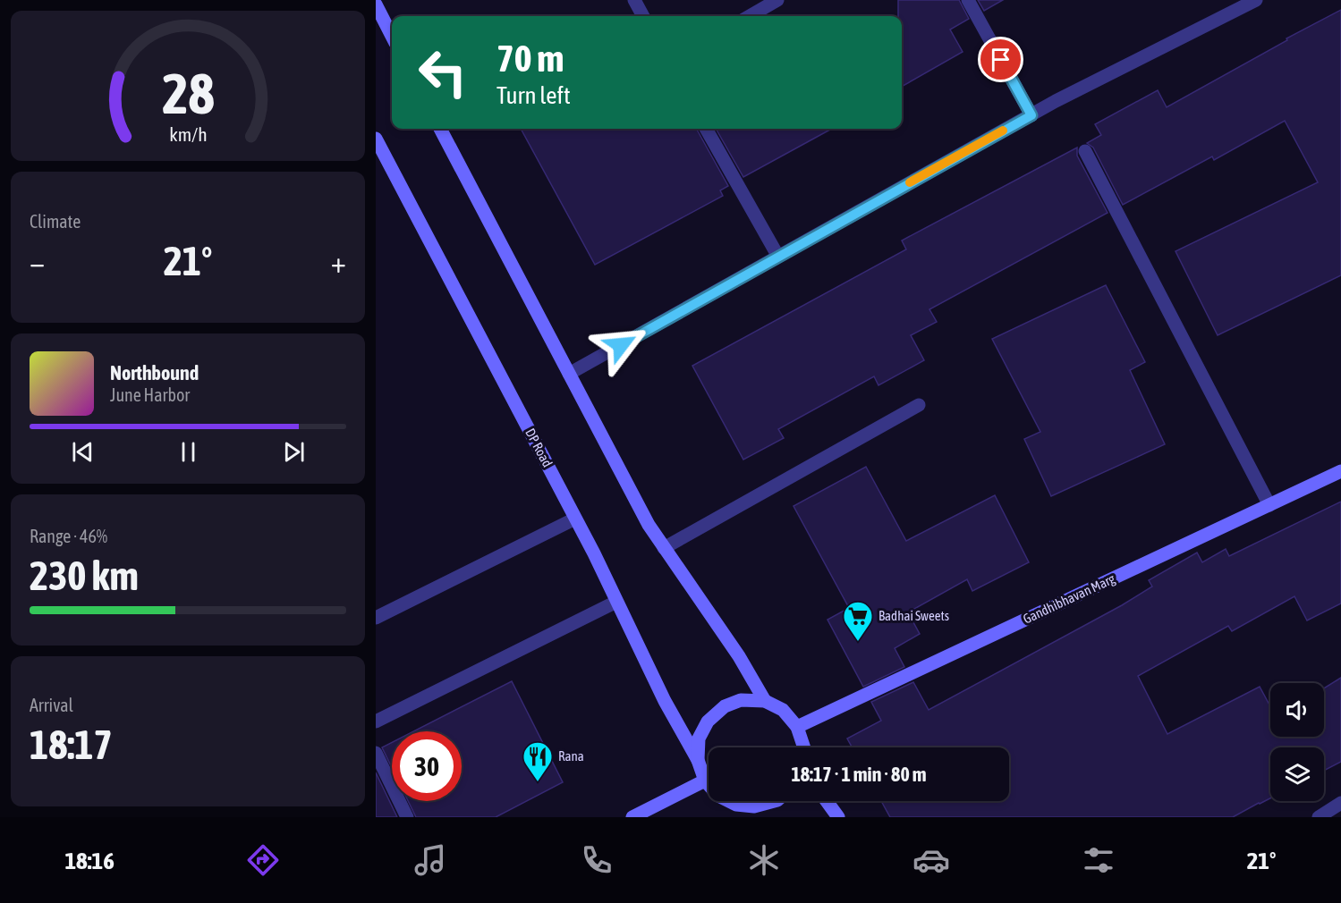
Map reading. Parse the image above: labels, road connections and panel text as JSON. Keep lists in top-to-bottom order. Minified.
{"streets":{"main road":["DP Road","Gandhibhavan Marg"]},"places":{"supermarket":["Badhai Sweets"],"restaurant":["Rana"]},"page":{"turn":["70 m","Turn left"],"tile":["Climate",["Range · 46%","230 km"],["Arrival","18:17"]],"heat":["−","21°","+"],"song":["Northbound","June Harbor"],"limit":"30","trip":"18:17 · 1 min · 80 m","tabs":["18:16","21°"],"gauge":["28","km/h"]}}
